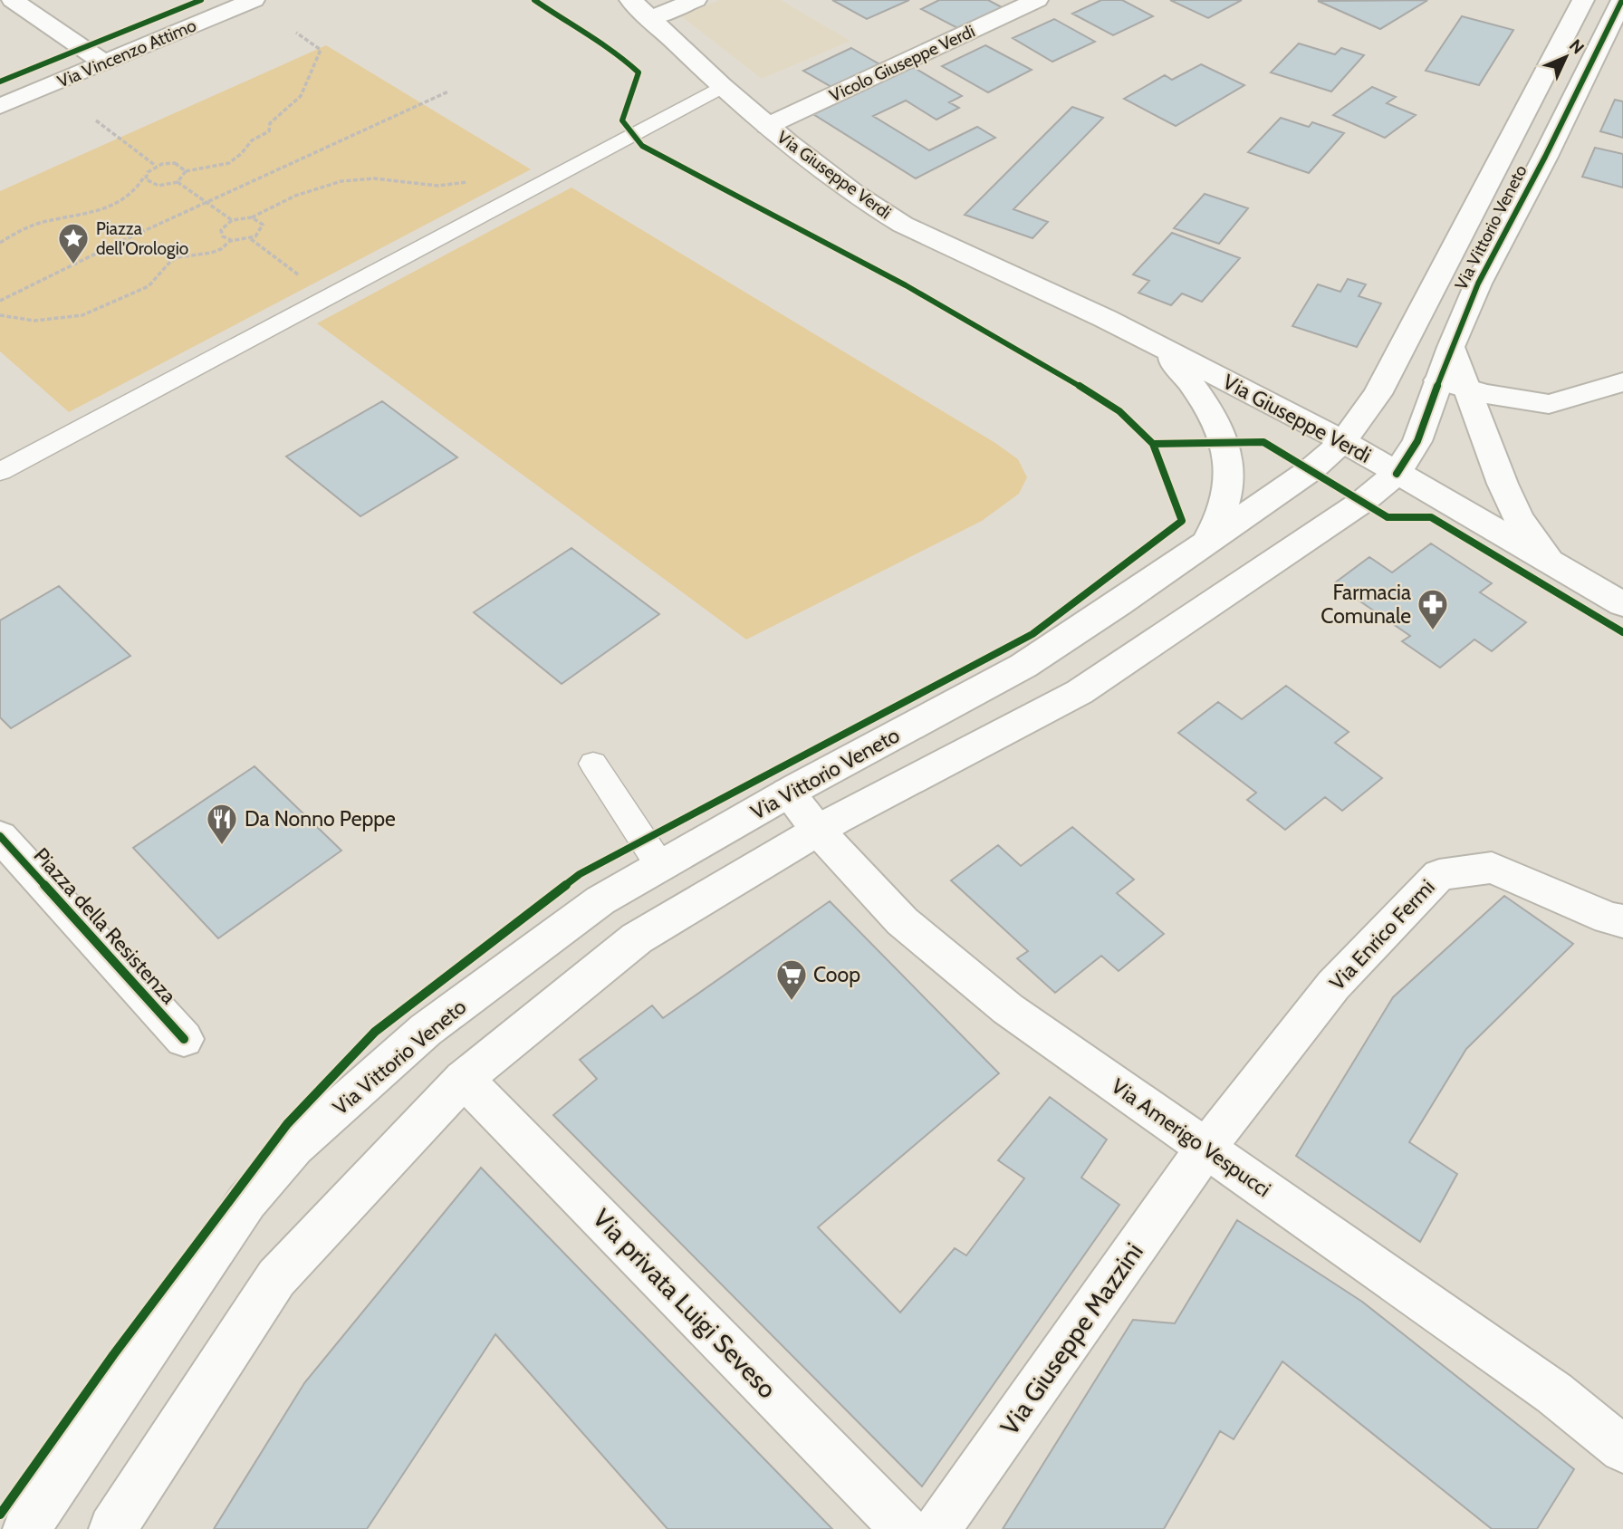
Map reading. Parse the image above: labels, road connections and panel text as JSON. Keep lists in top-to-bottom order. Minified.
{"streets":{"street":["Via Vincenzo Attimo","Vicolo Giuseppe Verdi","Via Giuseppe Verdi","Via Vittorio Veneto","Piazza della Resistenza","Via Enrico Fermi","Via Amerigo Vespucci","Via privata Luigi Seveso","Via Giuseppe Mazzini"]},"crossings":[["Vicolo Giuseppe Verdi","Via Giuseppe Verdi"],["Via Giuseppe Verdi","Via Vittorio Veneto"],["Via Vittorio Veneto","Via Amerigo Vespucci"],["Via Vittorio Veneto","Via privata Luigi Seveso"],["Via Enrico Fermi","Via Amerigo Vespucci"],["Via Enrico Fermi","Via Giuseppe Mazzini"],["Via Amerigo Vespucci","Via Giuseppe Mazzini"]],"places":{"place":["Piazza dell'Orologio"],"pharmacy":["Farmacia Comunale"],"restaurant":["Da Nonno Peppe"],"supermarket":["Coop"]},"north":"top right"}
